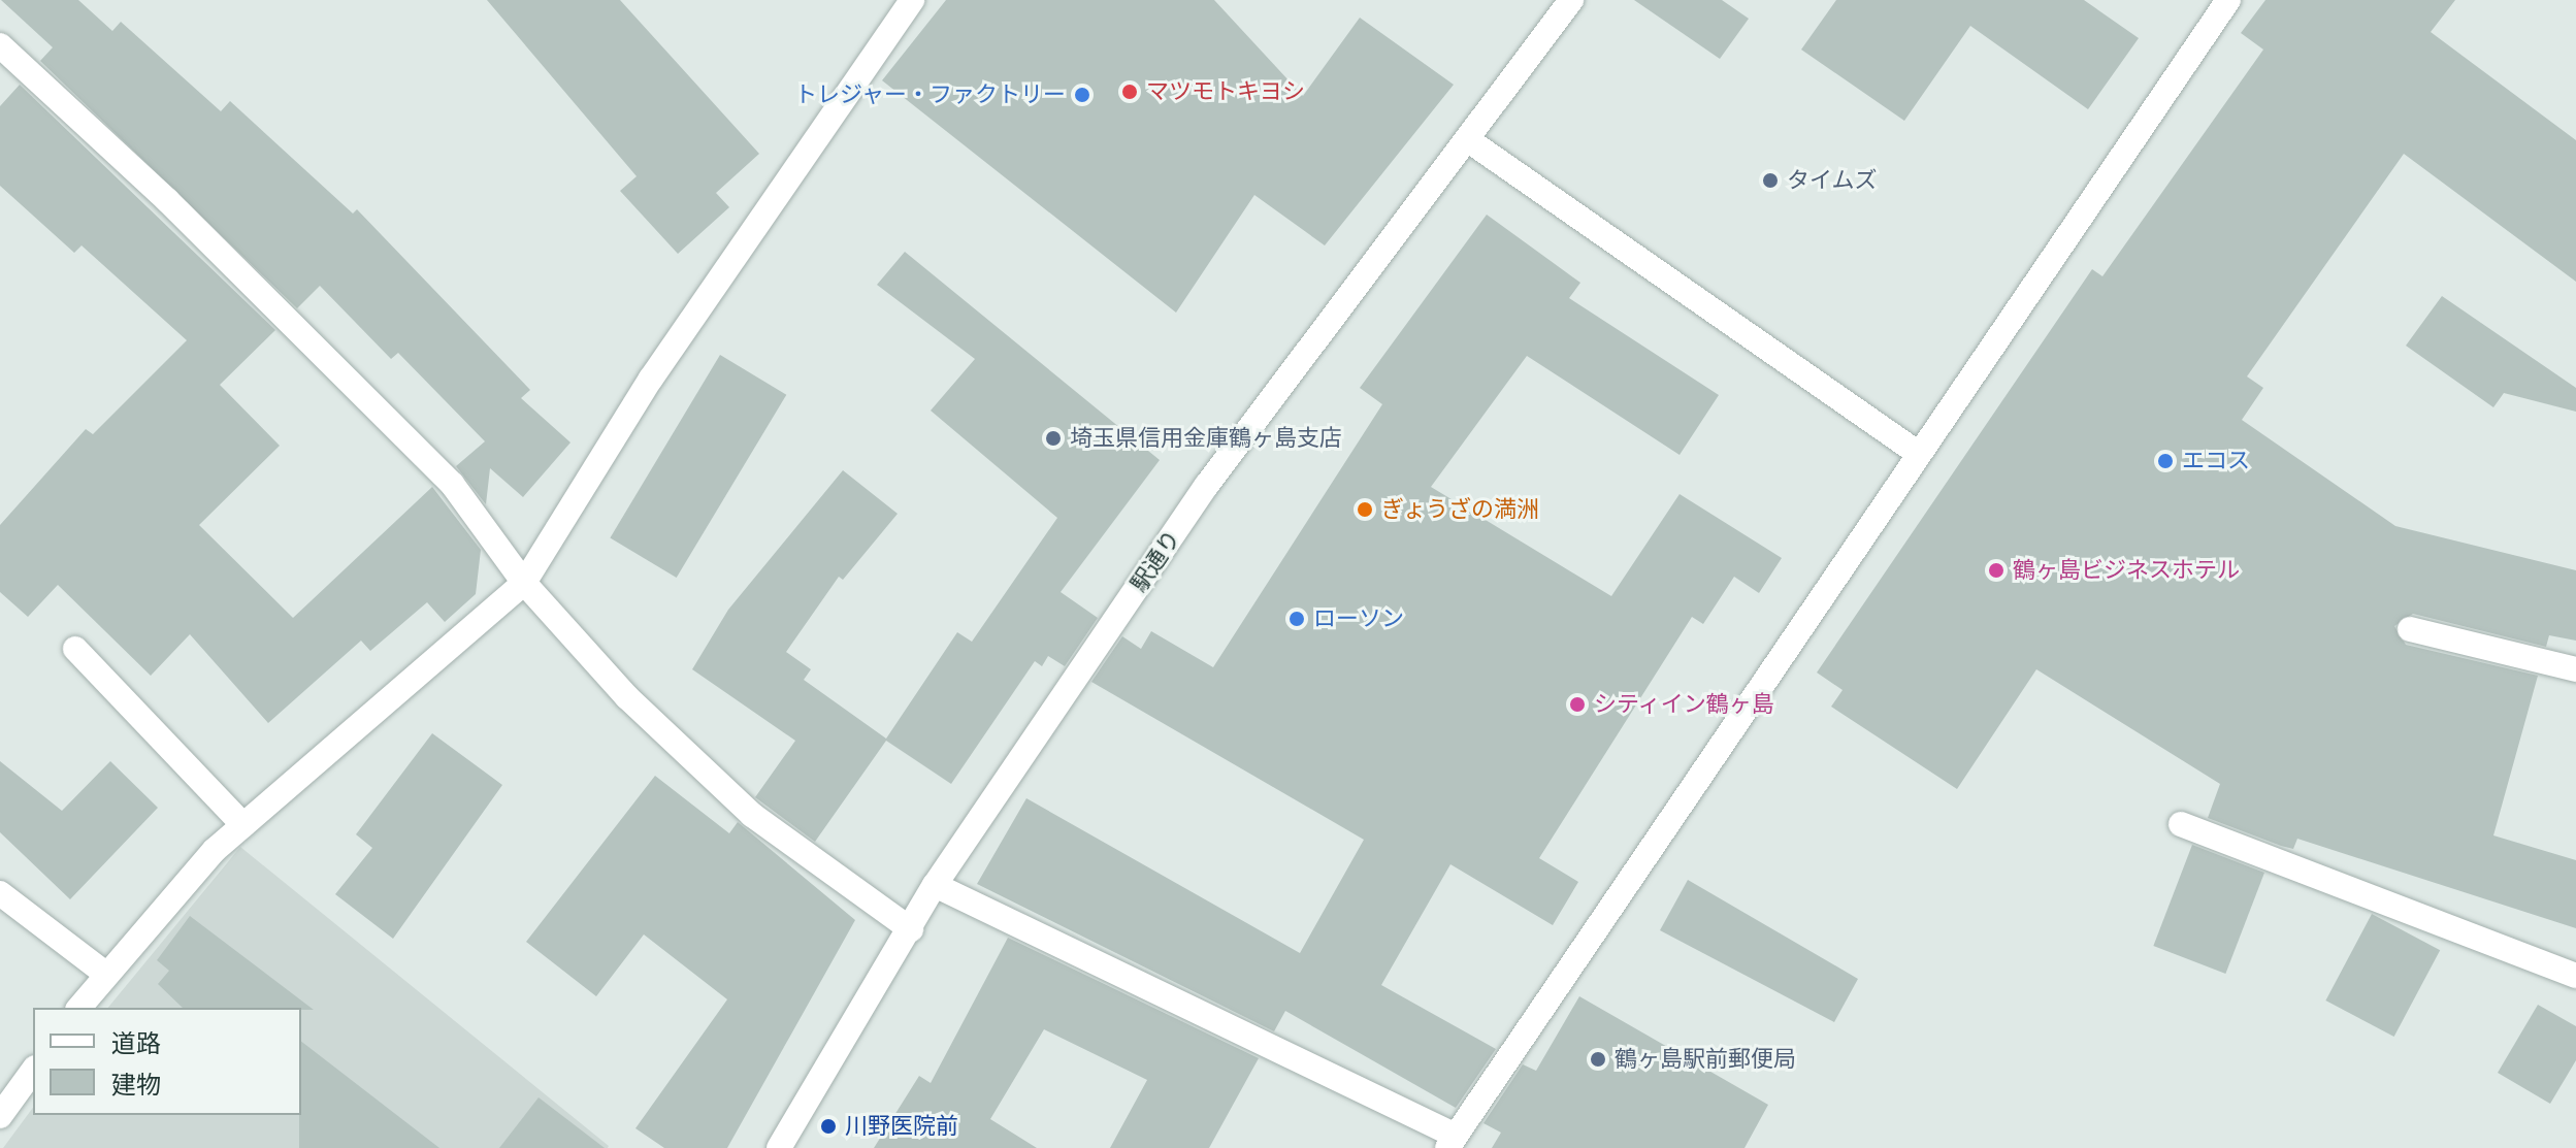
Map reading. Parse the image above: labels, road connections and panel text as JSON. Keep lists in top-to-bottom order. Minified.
{"streets":{"street":["駅通り"]},"places":["マツモトキヨシ","トレジャー・ファクトリー","タイムズ","埼玉県信用金庫鶴ヶ島支店","エコス","ぎょうざの満洲","鶴ヶ島ビジネスホテル","ローソン","シティイン鶴ヶ島","鶴ヶ島駅前郵便局","川野医院前"],"legend":["道路","建物"]}
